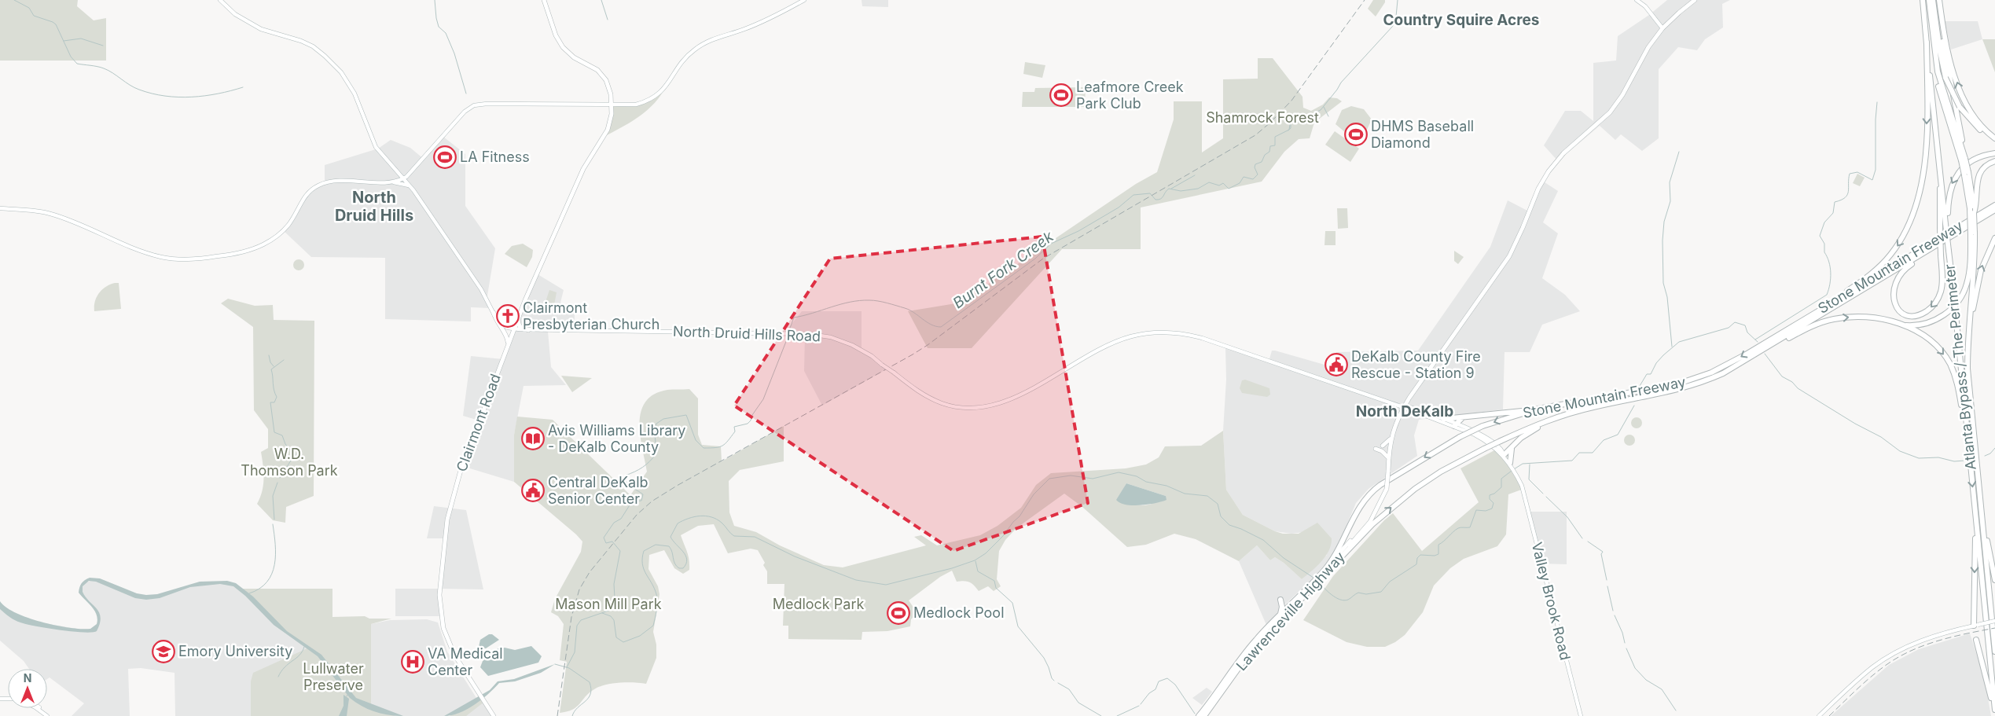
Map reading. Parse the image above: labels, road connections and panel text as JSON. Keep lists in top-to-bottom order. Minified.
{"streets":{"highway":["Stone Mountain Freeway","Atlanta Bypass / The Perimeter","Lawrenceville Highway"],"main road":["North Druid Hills Road","Clairmont Road","Valley Brook Road"]},"crossings":[["Stone Mountain Freeway","Lawrenceville Highway"],["North Druid Hills Road","Clairmont Road"],["North Druid Hills Road","Valley Brook Road"],["North Druid Hills Road","Lawrenceville Highway"]],"districts":["Country Squire Acres","North Druid Hills","North DeKalb"],"water":["Burnt Fork Creek"],"parks":["Shamrock Forest","W.D. Thomson Park","Mason Mill Park","Medlock Park","Lullwater Preserve"],"places":{"sports":["Leafmore Creek Park Club","DHMS Baseball Diamond","LA Fitness","Medlock Pool"],"church":["Clairmont Presbyterian Church"],"public building":["DeKalb County Fire Rescue - Station 9","Central DeKalb Senior Center"],"library":["Avis Williams Library - DeKalb County"],"school or university":["Emory University"],"hospital":["VA Medical Center"]},"north":"top"}
